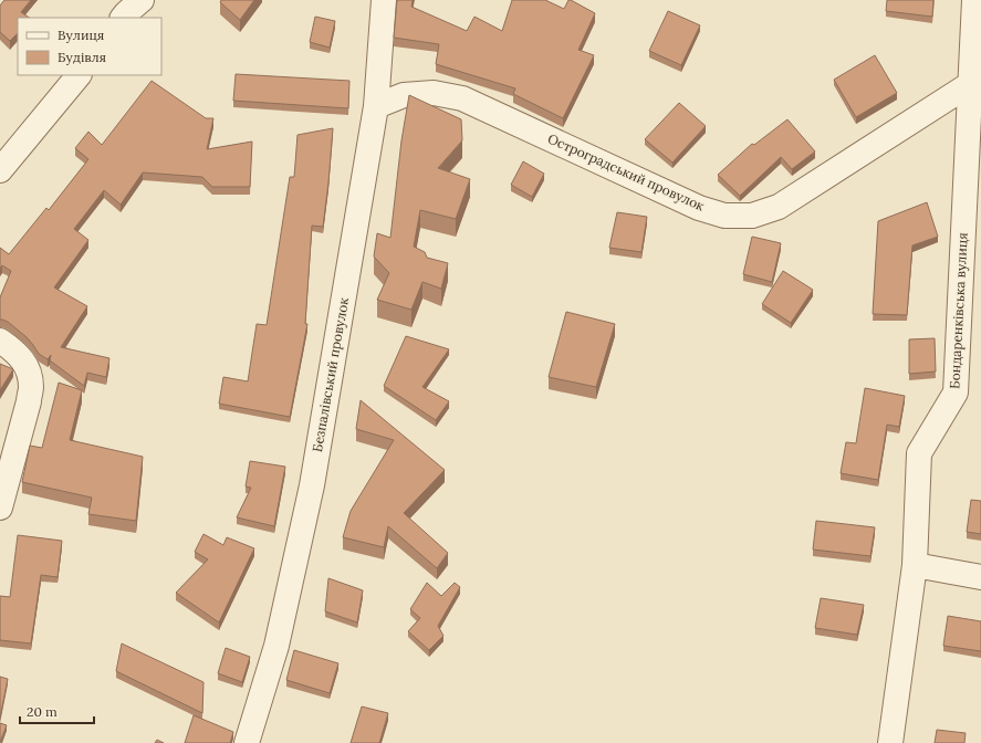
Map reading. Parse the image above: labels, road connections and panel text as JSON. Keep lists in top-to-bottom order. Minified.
{"streets":{"street":["Остроградський провулок","Бондаренківська вулиця","Безпалівський провулок"]},"crossings":[["Остроградський провулок","Бондаренківська вулиця"],["Остроградський провулок","Безпалівський провулок"]],"legend":["Вулиця","Будівля"],"scale_bar":"20 m"}
